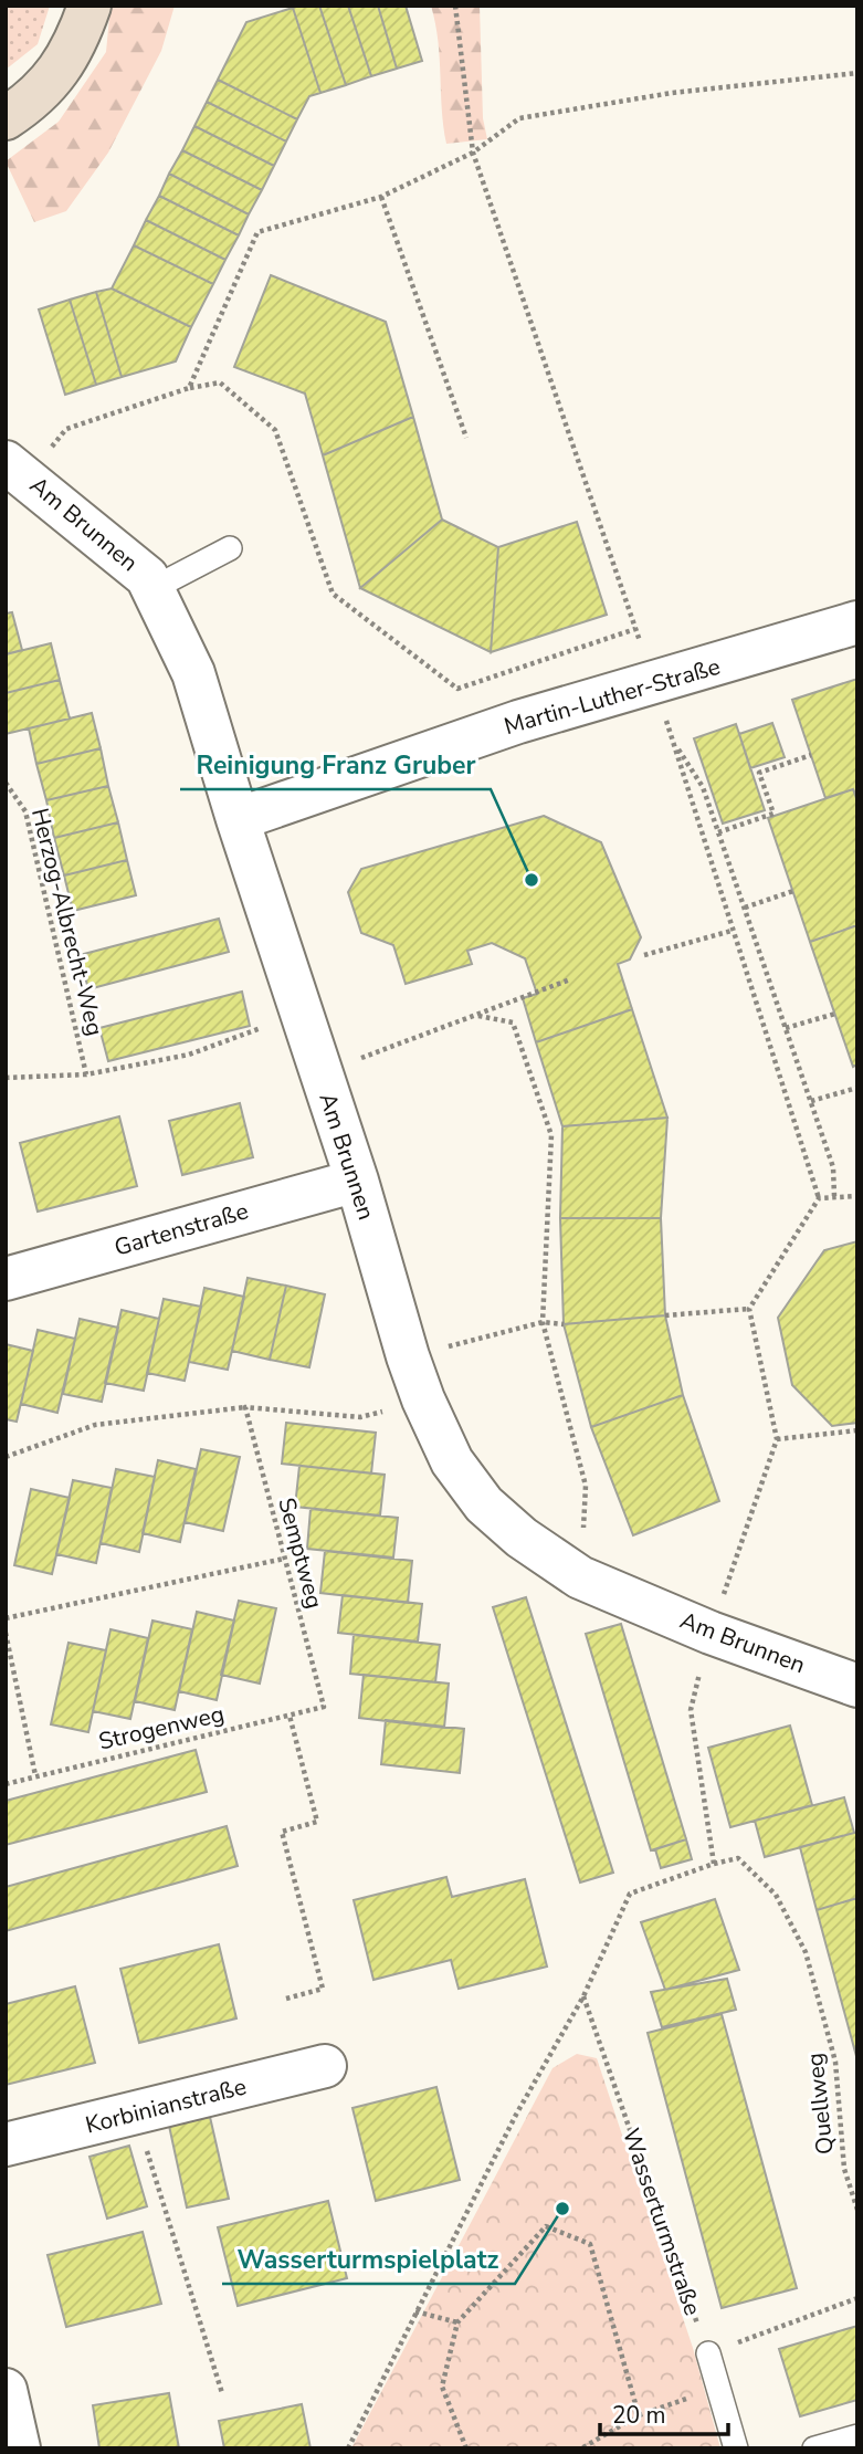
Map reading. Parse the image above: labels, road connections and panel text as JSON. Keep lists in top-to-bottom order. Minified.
{"streets":{"street":["Am Brunnen","Martin-Luther-Straße","Gartenstraße","Korbinianstraße"],"path":["Herzog-Albrecht-Weg","Semptweg","Strogenweg","Quellweg","Wasserturmstraße"]},"crossings":[["Am Brunnen","Martin-Luther-Straße"],["Am Brunnen","Gartenstraße"],["Semptweg","Strogenweg"]],"places":["Reinigung Franz Gruber","Wasserturmspielplatz"],"scale_bar":"20 m"}
